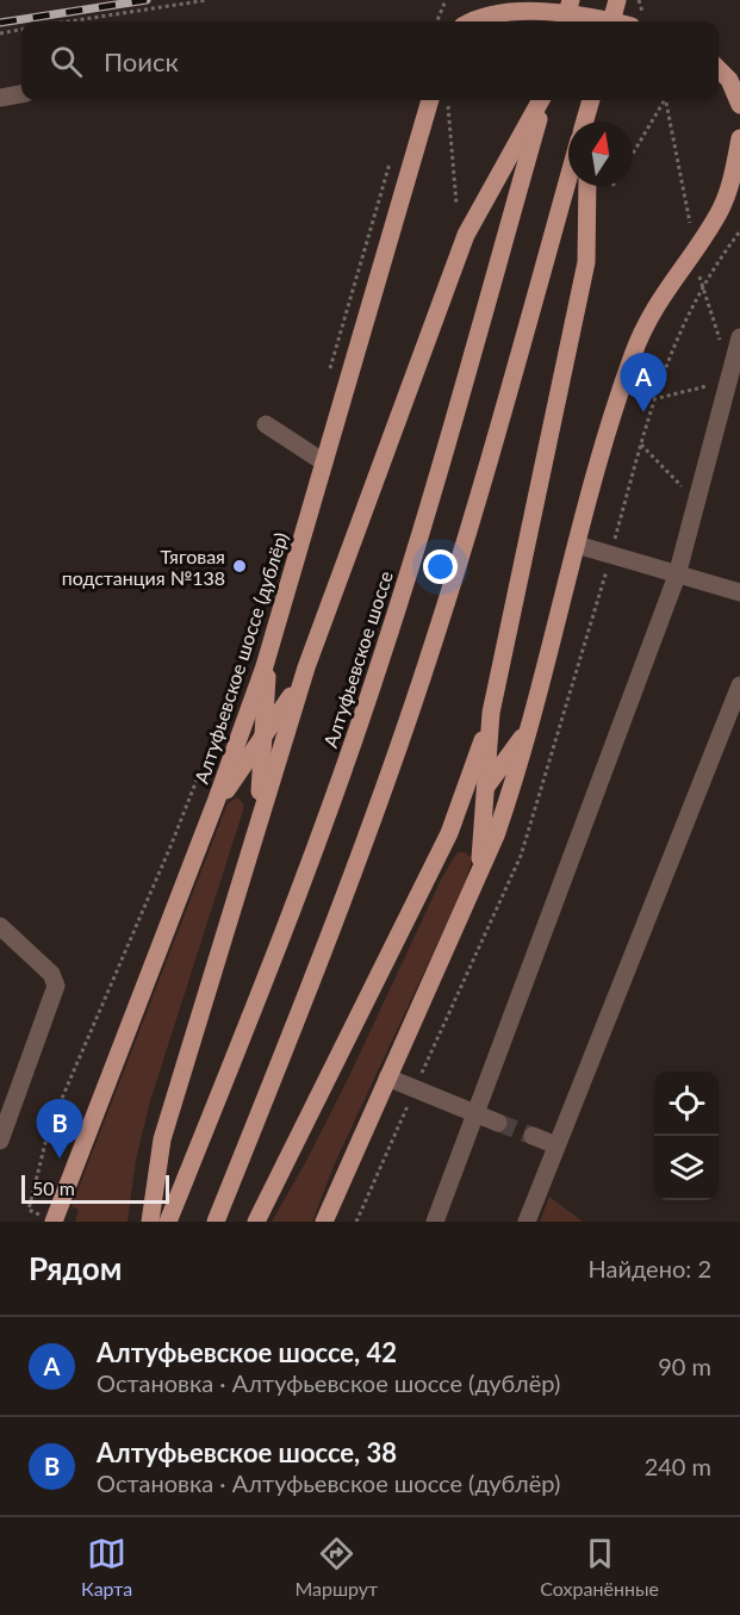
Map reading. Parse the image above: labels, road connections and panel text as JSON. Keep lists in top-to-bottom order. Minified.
{"streets":{"main road":["Алтуфьевское шоссе (дублёр)","Алтуфьевское шоссе"]},"places":["Тяговая подстанция №138"],"scale_bar":"50 m","north":"top","page":{"search":"Поиск","pins":["A","B"],"scale":"50 m","heading":["Рядом","Найдено: 2"],"list":[{"mark":"A","name":"Алтуфьевское шоссе, 42","note":"Остановка · Алтуфьевское шоссе (дублёр)","value":"90 m"},{"mark":"B","name":"Алтуфьевское шоссе, 38","note":"Остановка · Алтуфьевское шоссе (дублёр)","value":"240 m"}],"nav":["Карта","Маршрут","Сохранённые"]}}
